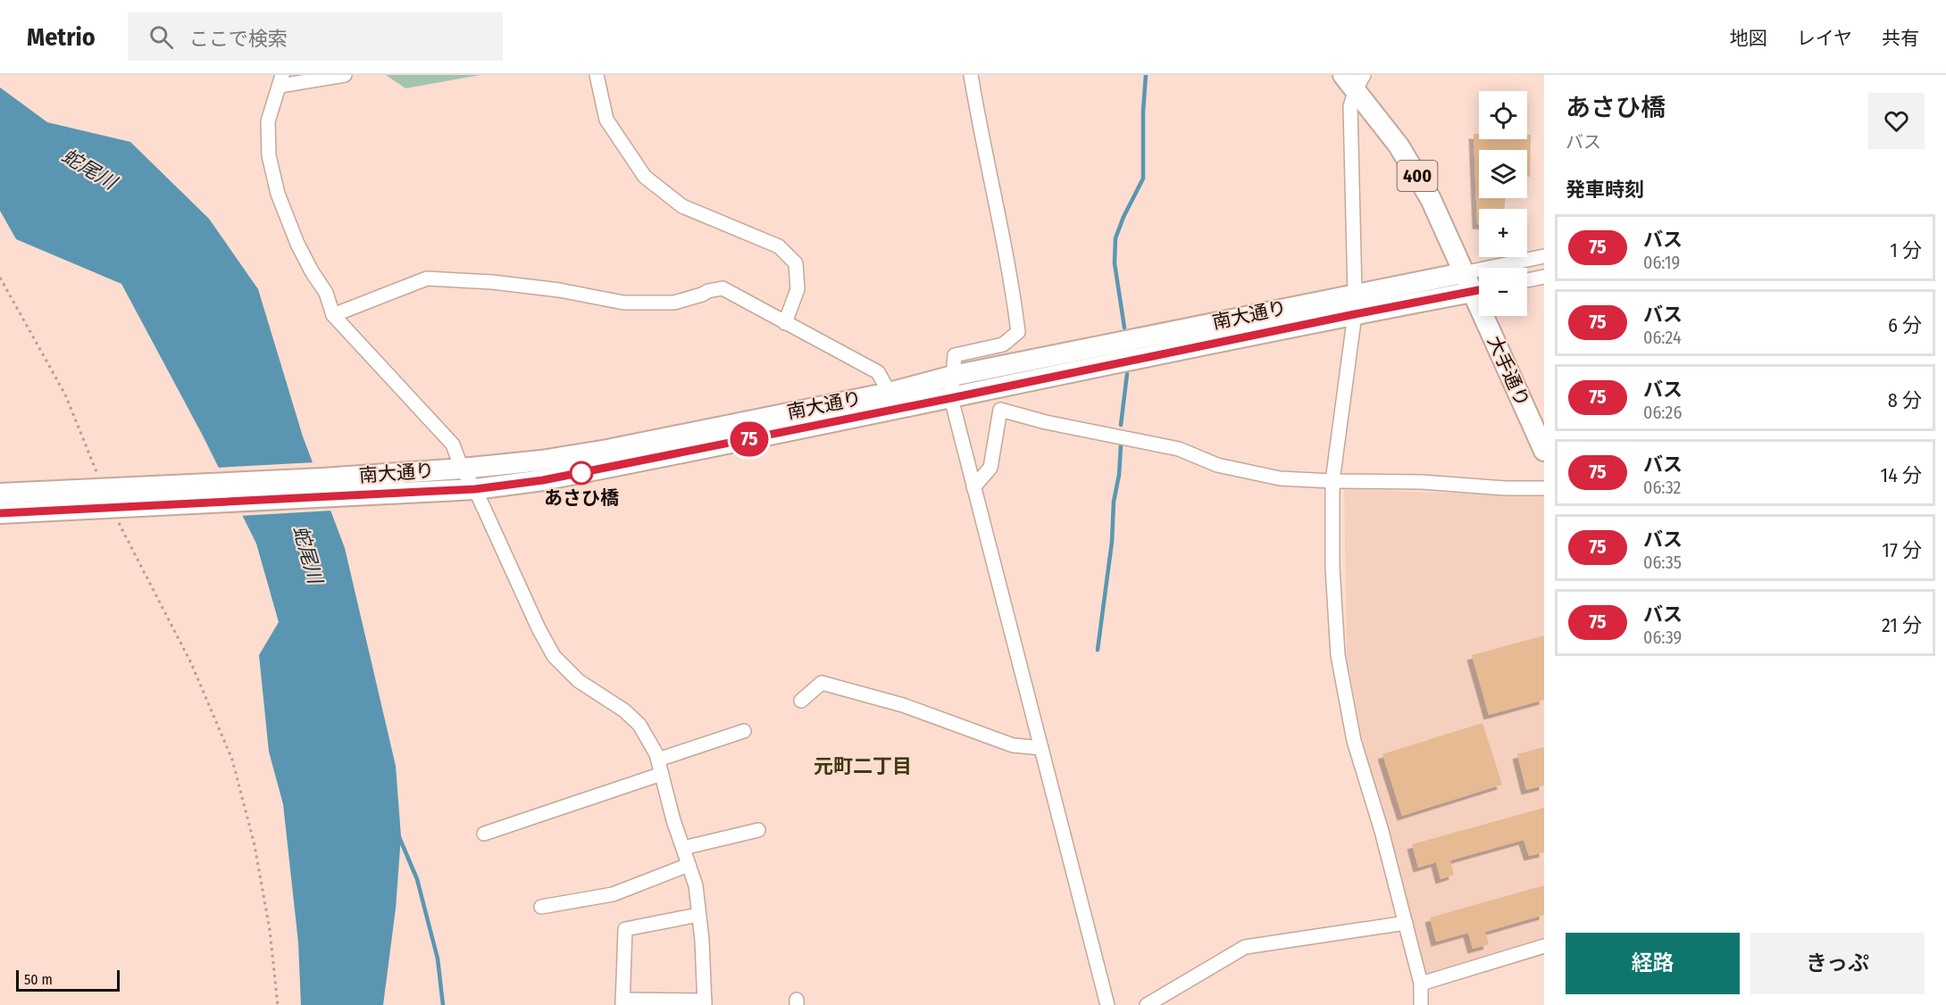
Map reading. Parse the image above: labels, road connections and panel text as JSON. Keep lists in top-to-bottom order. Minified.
{"streets":{"highway":["400","南大通り","大手通り"]},"crossings":[["400","南大通り"]],"districts":["元町二丁目"],"water":["蛇尾川"],"places":["あさひ橋"],"lines":["bus line 75"],"scale_bar":"50 m","page":{"header":"Metrio","search":"ここで検索","nav":["地図","レイヤ","共有"],"on_map":"75","heading":[["あさひ橋","バス"],"発車時刻"],"map_buttons":["+","−"],"list":[{"mark":"75","name":"バス","note":"06:19","value":"1 分"},{"mark":"75","name":"バス","note":"06:24","value":"6 分"},{"mark":"75","name":"バス","note":"06:26","value":"8 分"},{"mark":"75","name":"バス","note":"06:32","value":"14 分"},{"mark":"75","name":"バス","note":"06:35","value":"17 分"},{"mark":"75","name":"バス","note":"06:39","value":"21 分"}],"buttons":["経路","きっぷ"],"scale":"50 m"}}
